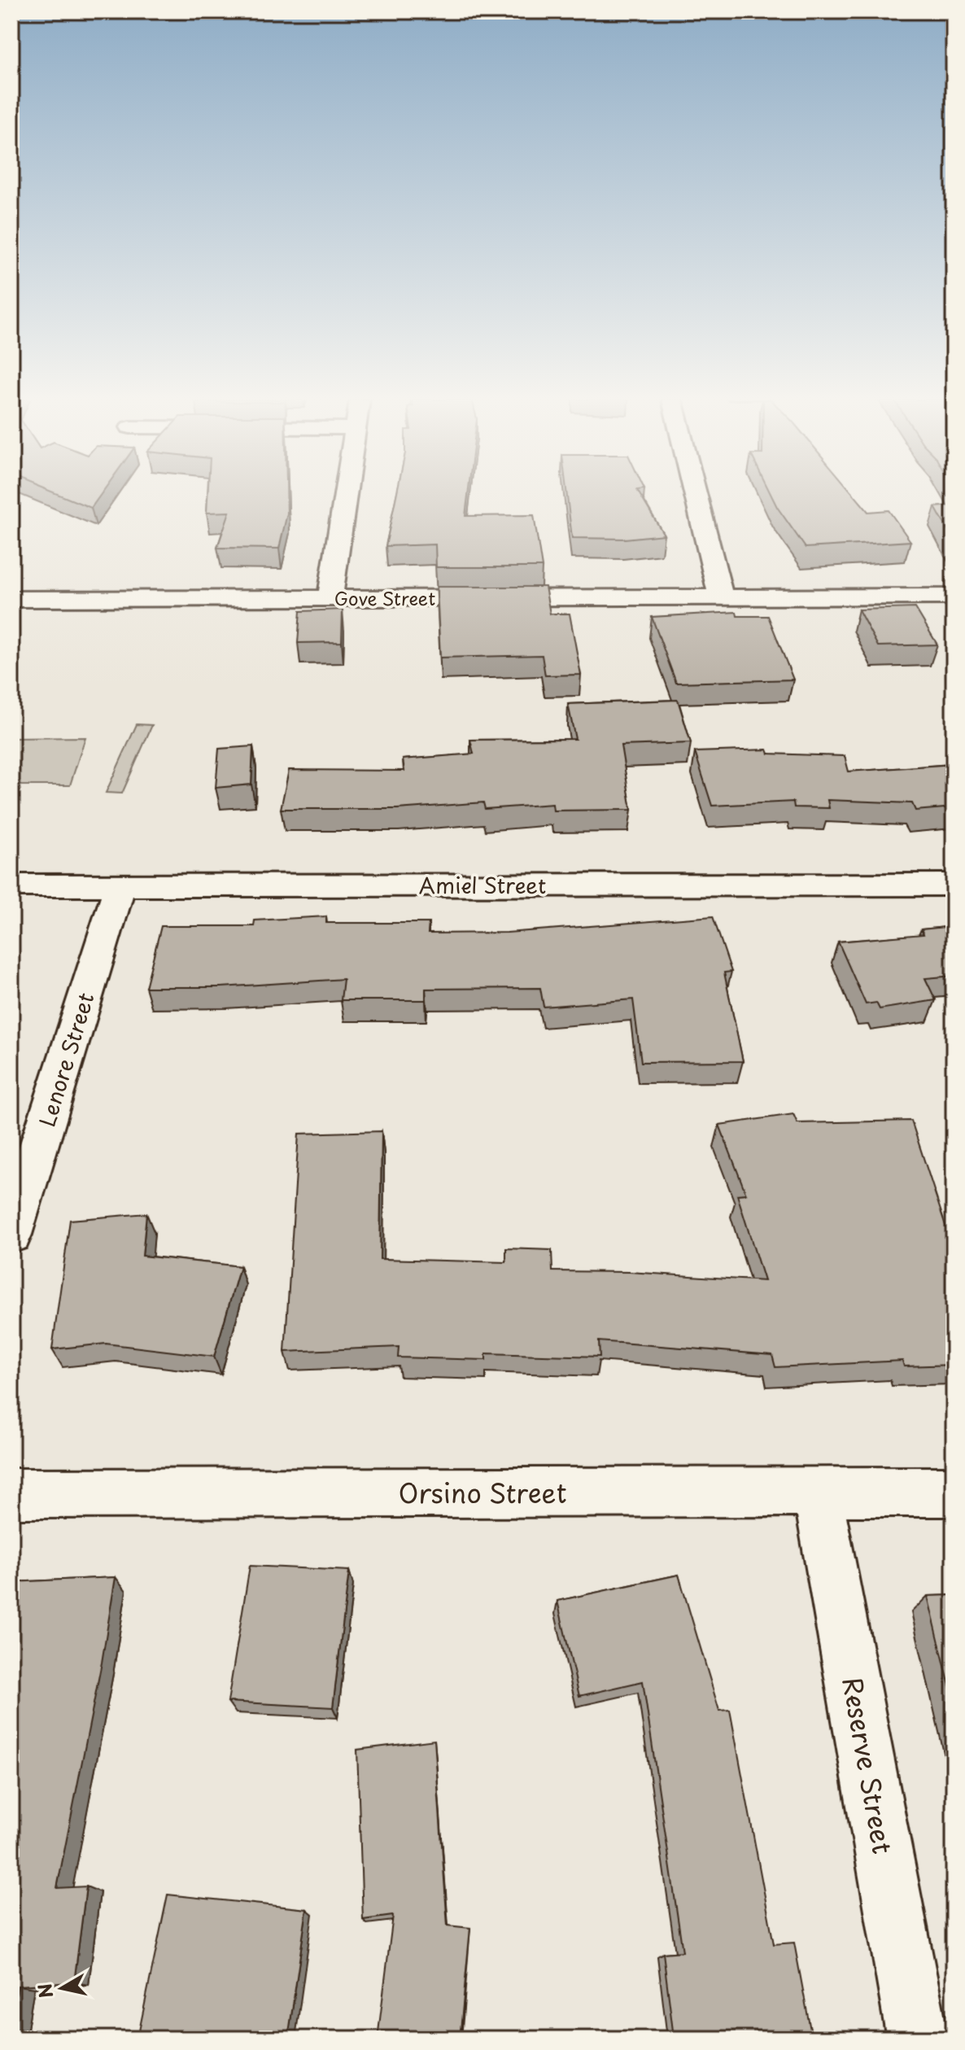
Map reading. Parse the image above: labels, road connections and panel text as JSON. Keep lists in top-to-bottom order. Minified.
{"streets":{"street":["Gove Street","Amiel Street","Lenore Street","Orsino Street","Reserve Street"]},"crossings":[["Amiel Street","Lenore Street"],["Orsino Street","Reserve Street"]],"north":"left"}
